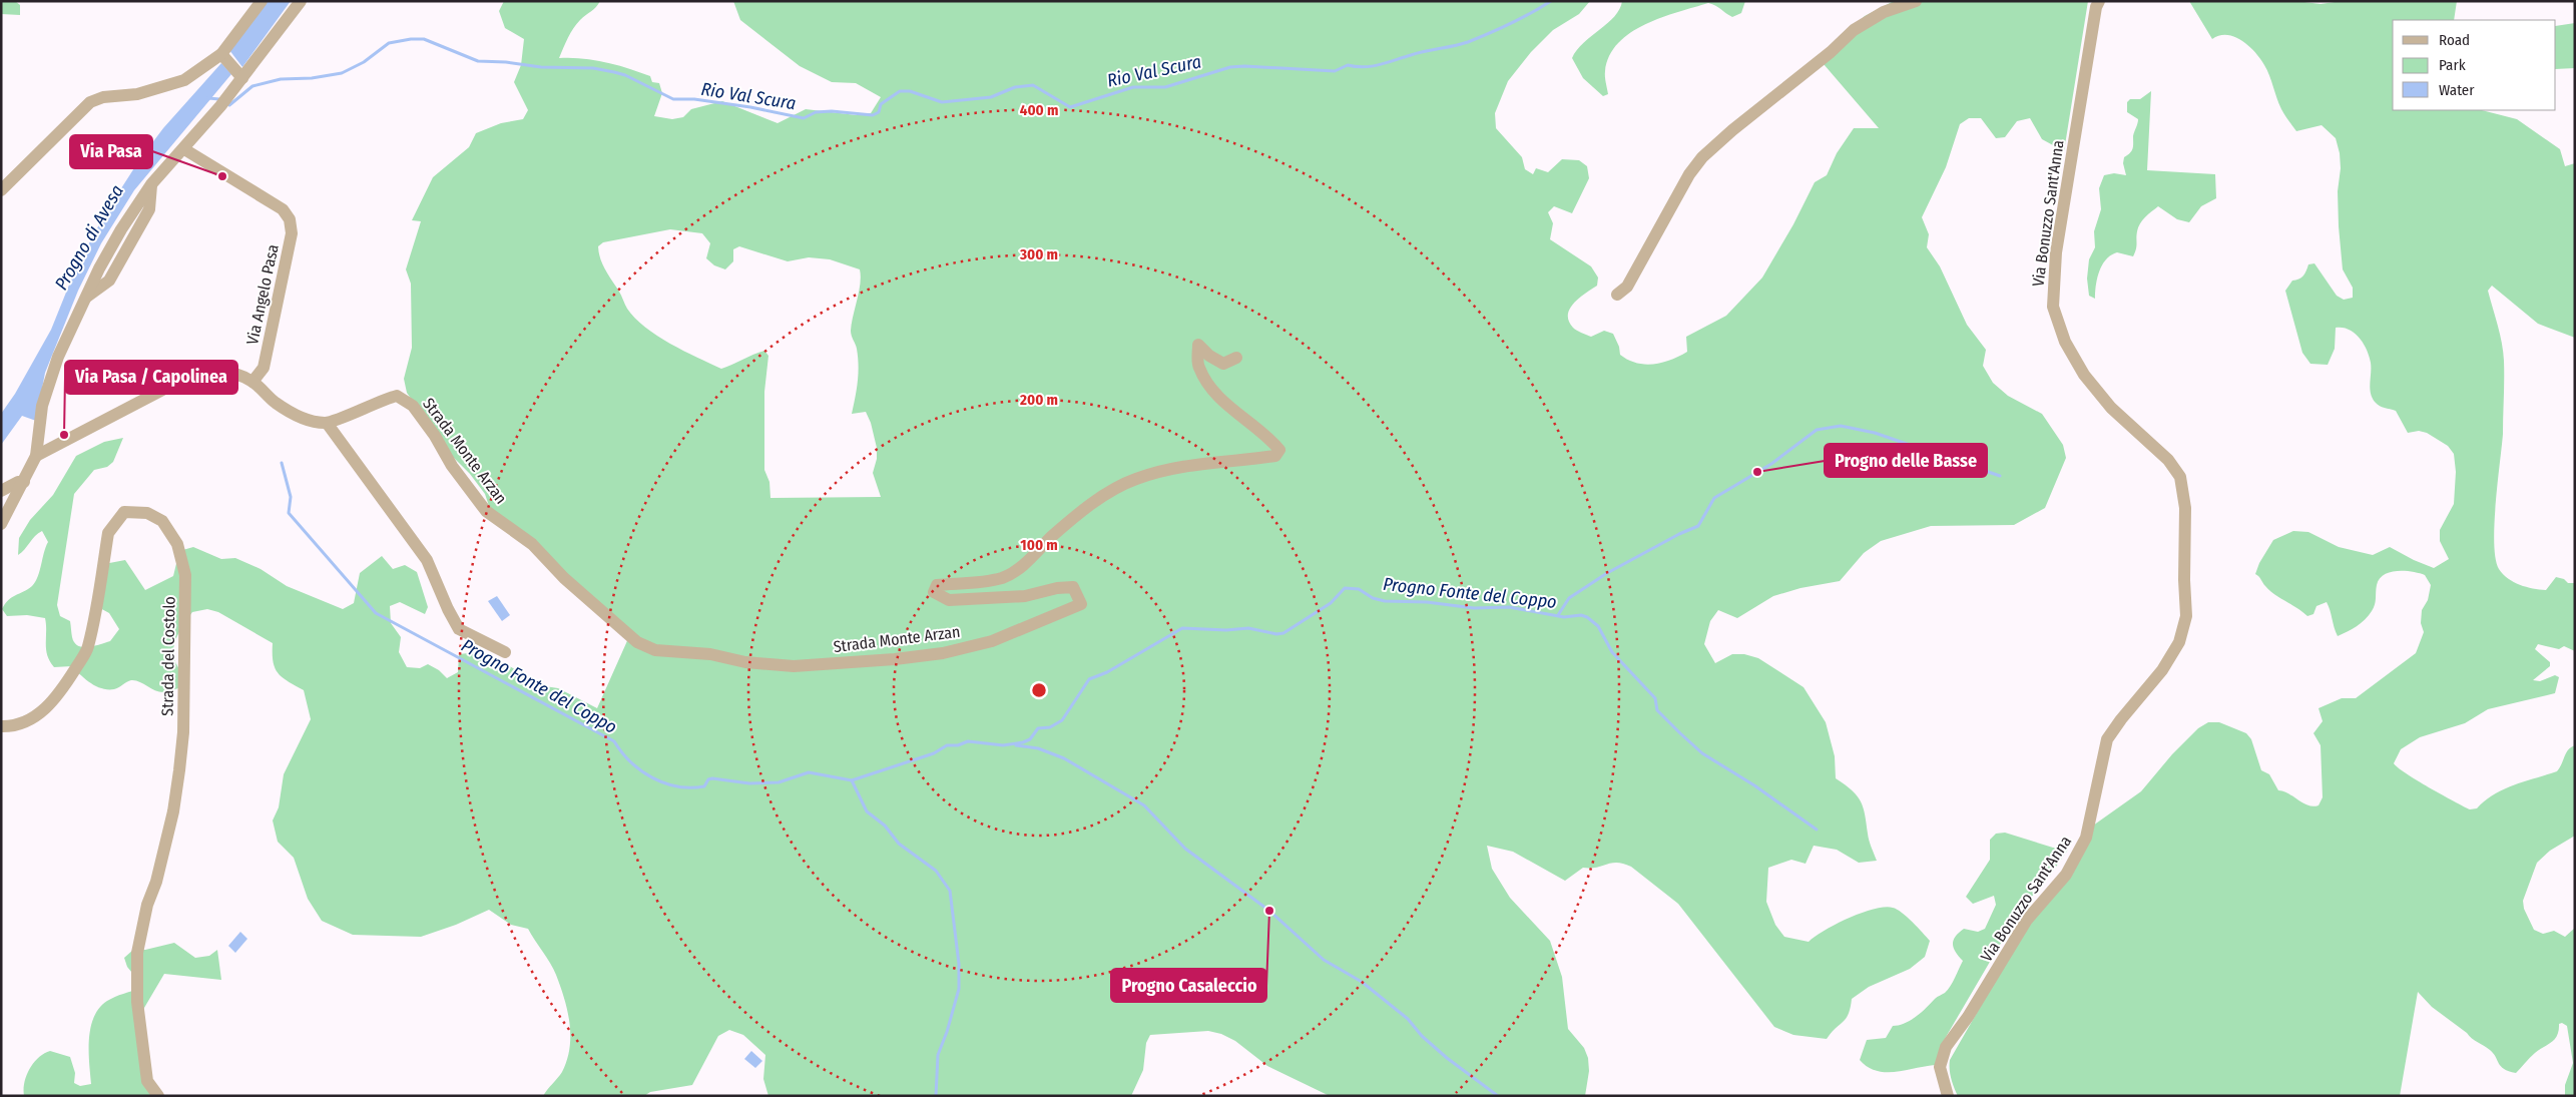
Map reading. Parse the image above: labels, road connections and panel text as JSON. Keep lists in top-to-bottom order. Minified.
{"streets":{"street":["Via Bonuzzo Sant'Anna","Via Angelo Pasa","Strada Monte Arzan","Strada del Costolo"]},"water":["Rio Val Scura","Progno di Avesa","Progno Fonte del Coppo"],"places":["Via Pasa","Via Pasa / Capolinea","Progno delle Basse","Progno Casaleccio"],"legend":["Road","Park","Water"],"rings":["400 m","300 m","200 m","100 m"]}
